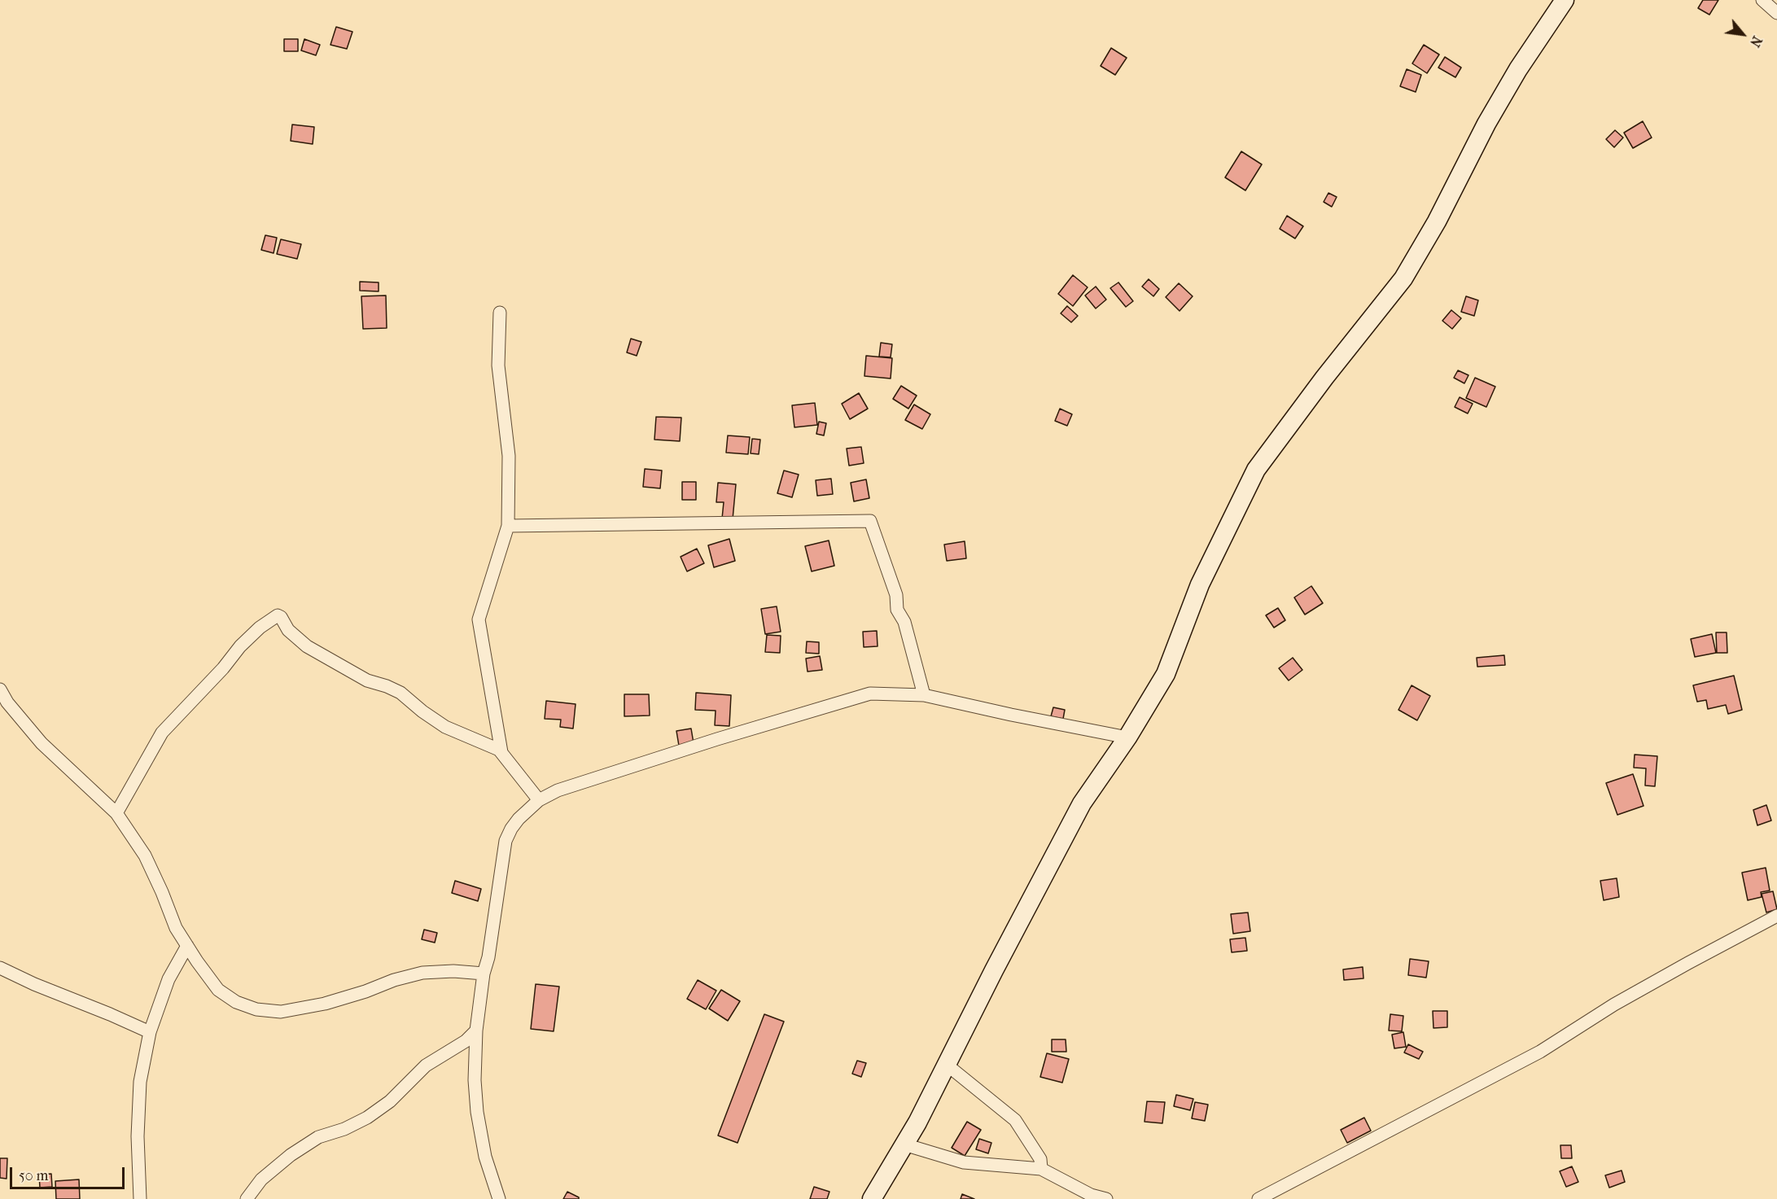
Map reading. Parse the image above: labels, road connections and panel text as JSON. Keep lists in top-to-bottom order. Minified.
{"scale_bar":"50 m","north":"bottom right"}
